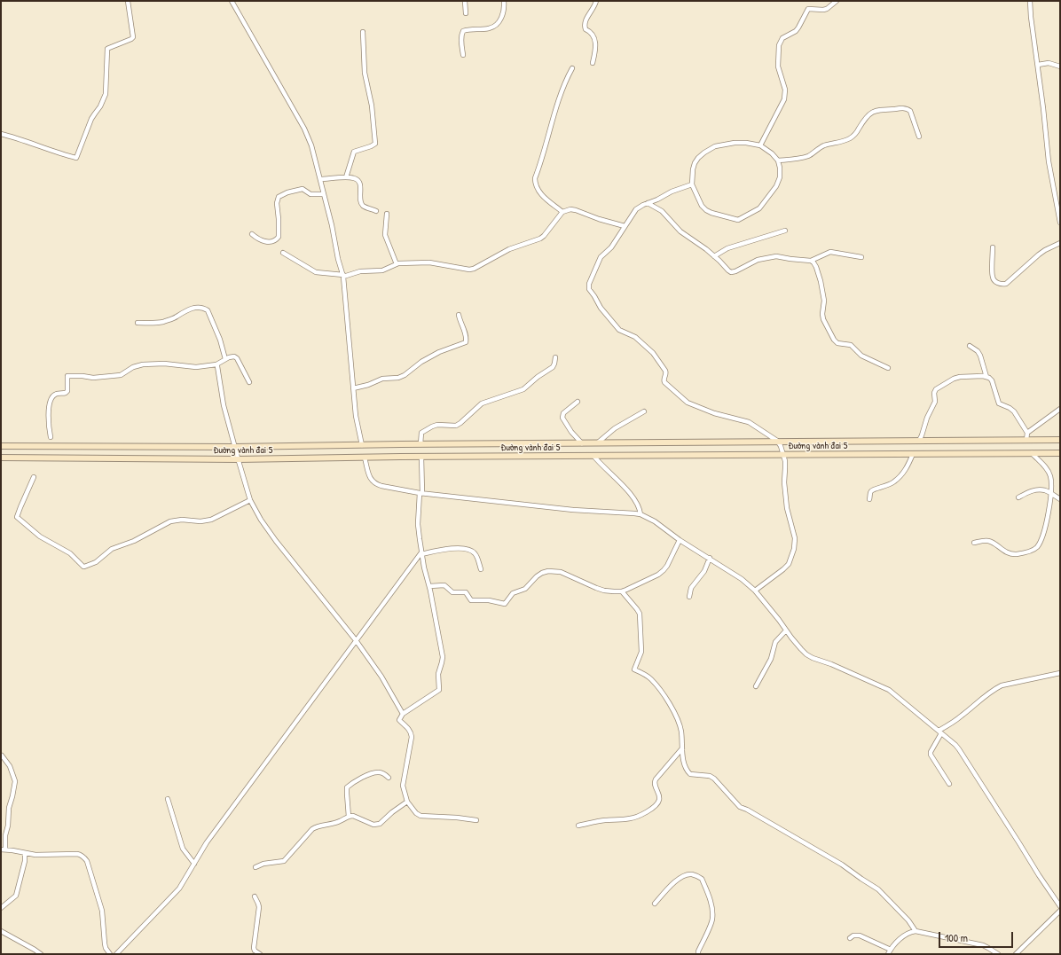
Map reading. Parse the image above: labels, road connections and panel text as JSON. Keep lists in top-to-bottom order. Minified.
{"streets":{"main road":["Đường vành đai 5"]},"scale_bar":"100 m"}
